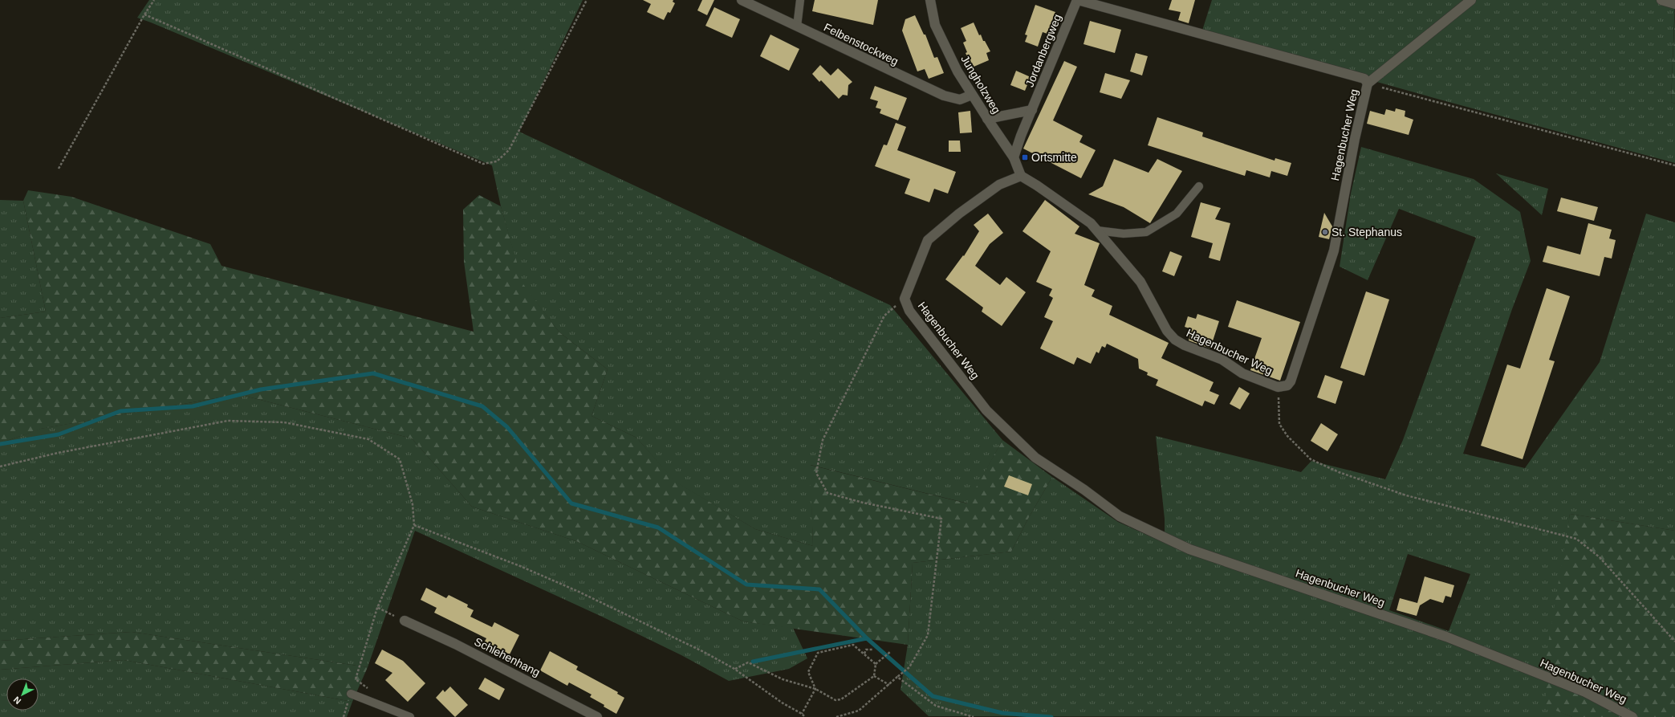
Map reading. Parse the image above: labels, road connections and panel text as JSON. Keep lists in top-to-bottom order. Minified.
{"streets":{"street":["Felbenstockweg","Jordanbergweg","Jungholzweg","Hagenbucher Weg","Schlehenhang"]},"crossings":[["Felbenstockweg","Jungholzweg"],["Jordanbergweg","Jungholzweg"],["Jordanbergweg","Hagenbucher Weg"],["Jungholzweg","Hagenbucher Weg"]],"places":{"transit":["Ortsmitte"],"other":["St. Stephanus"]},"north":"bottom left"}
